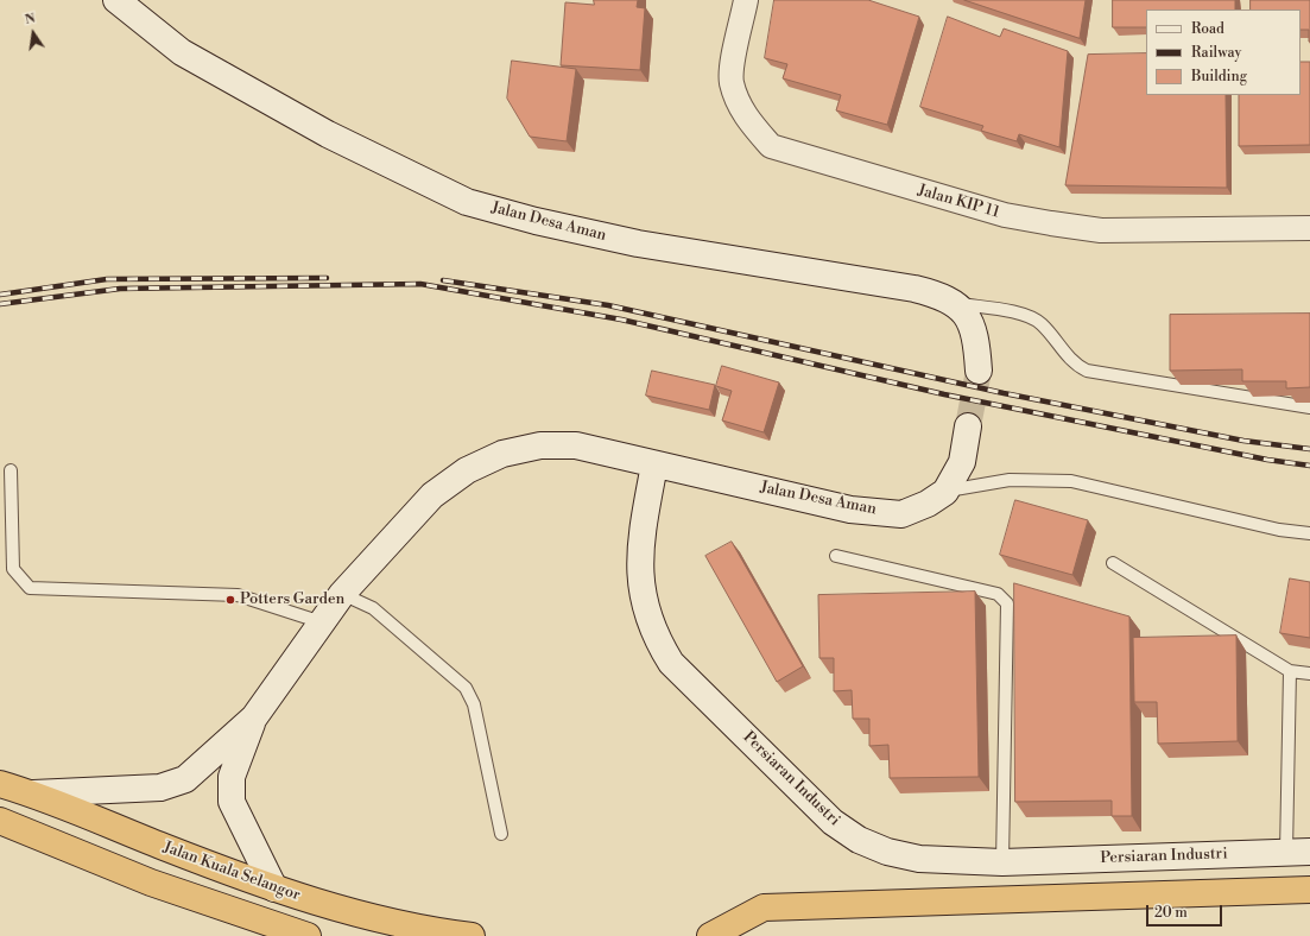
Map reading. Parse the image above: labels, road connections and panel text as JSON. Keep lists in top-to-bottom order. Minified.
{"streets":{"highway":["Jalan Kuala Selangor"],"street":["Jalan KIP 11","Jalan Desa Aman","Persiaran Industri"]},"crossings":[["Jalan Desa Aman","Persiaran Industri"],["Jalan Desa Aman","Jalan Kuala Selangor"]],"places":["Potters Garden"],"legend":["Road","Railway","Building"],"scale_bar":"20 m","north":"top"}
